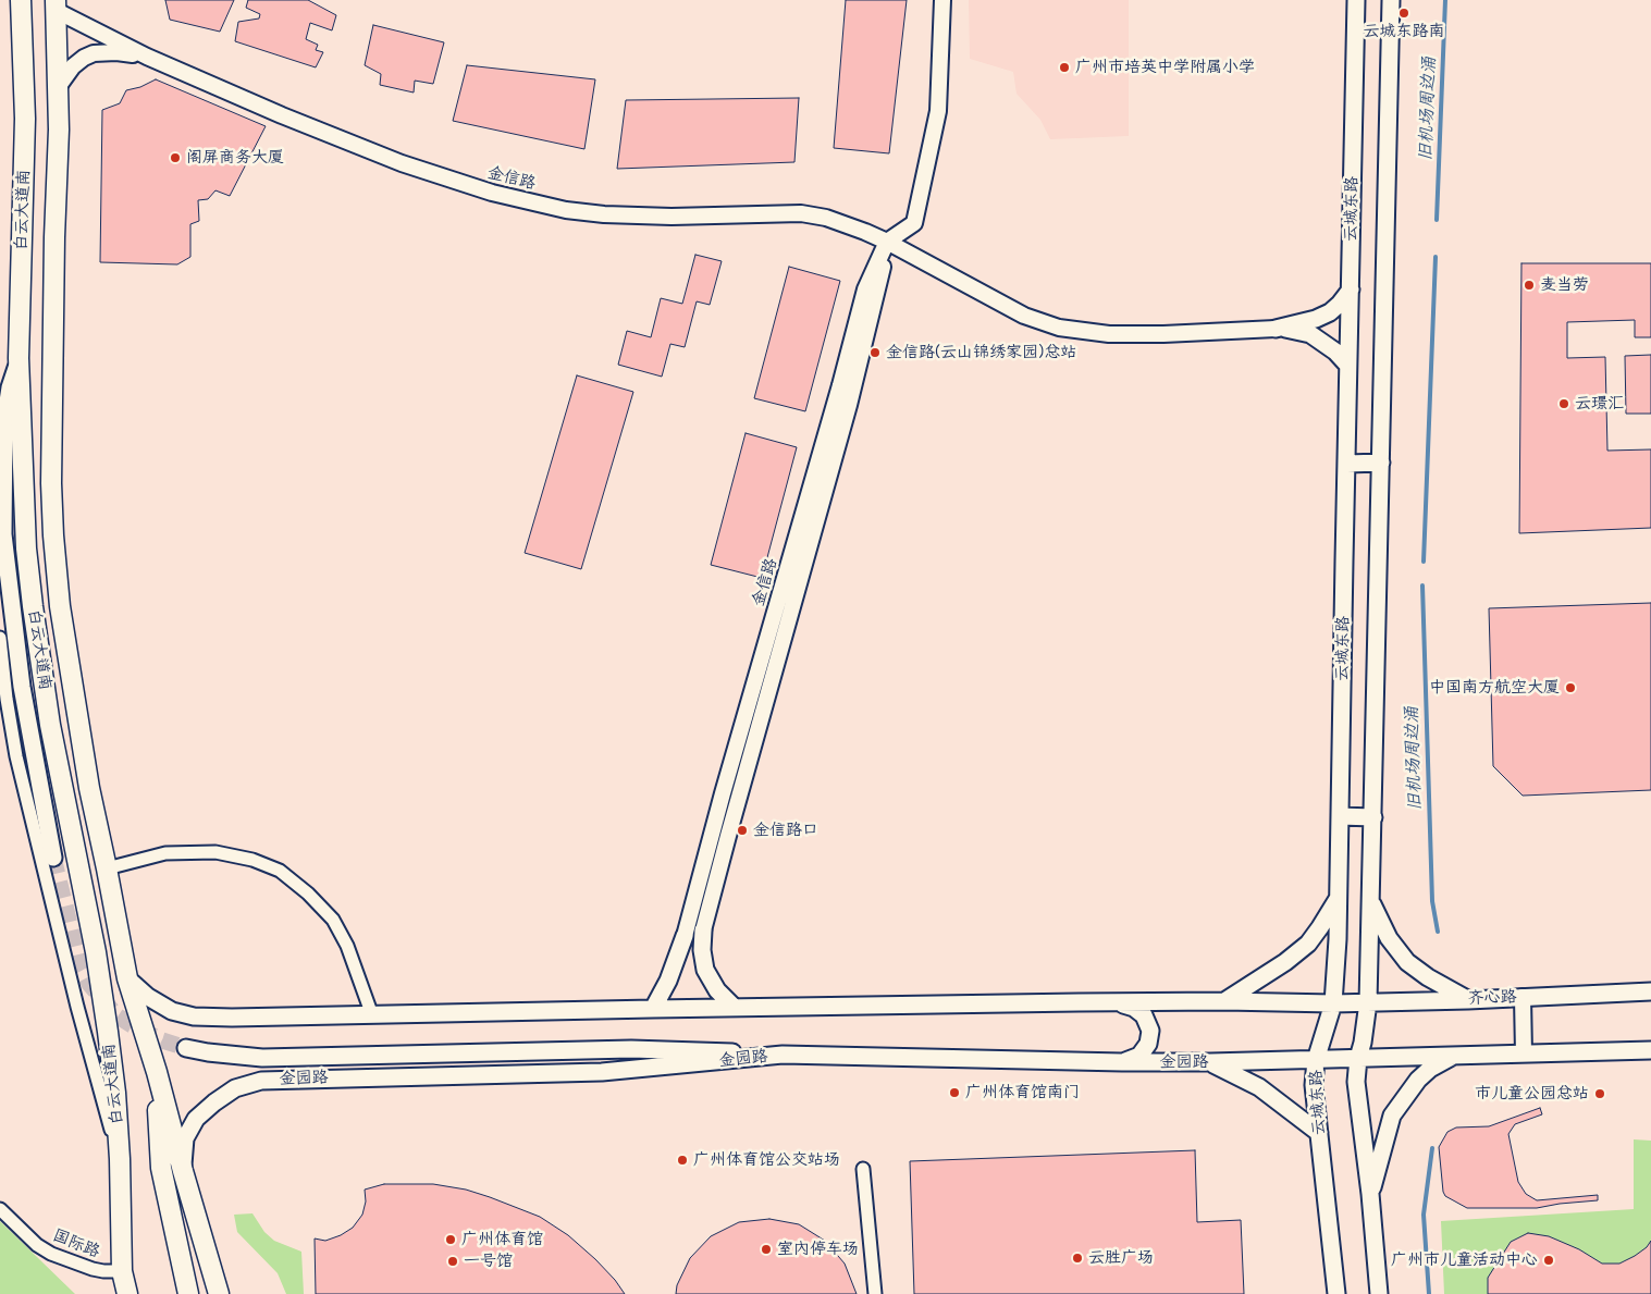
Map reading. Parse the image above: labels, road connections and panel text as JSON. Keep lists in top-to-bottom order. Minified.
{"streets":{"highway":["白云大道南"],"main road":["云城东路","齐心路","金园路"],"street":["金信路","国际路"]},"crossings":[["云城东路","齐心路"],["云城东路","金园路"],["白云大道南","金园路"],["白云大道南","国际路"]],"water":["旧机场周边涌"],"places":["云城东路南","广州市培英中学附属小学","阁屏商务大厦","麦当劳","金信路(云山锦绣家园)总站","云璟汇","中国南方航空大厦","金信路口","广州体育馆南门","市儿童公园总站","广州体育馆公交站场","广州体育馆","室内停车场","云胜广场","广州市儿童活动中心","一号馆"]}
